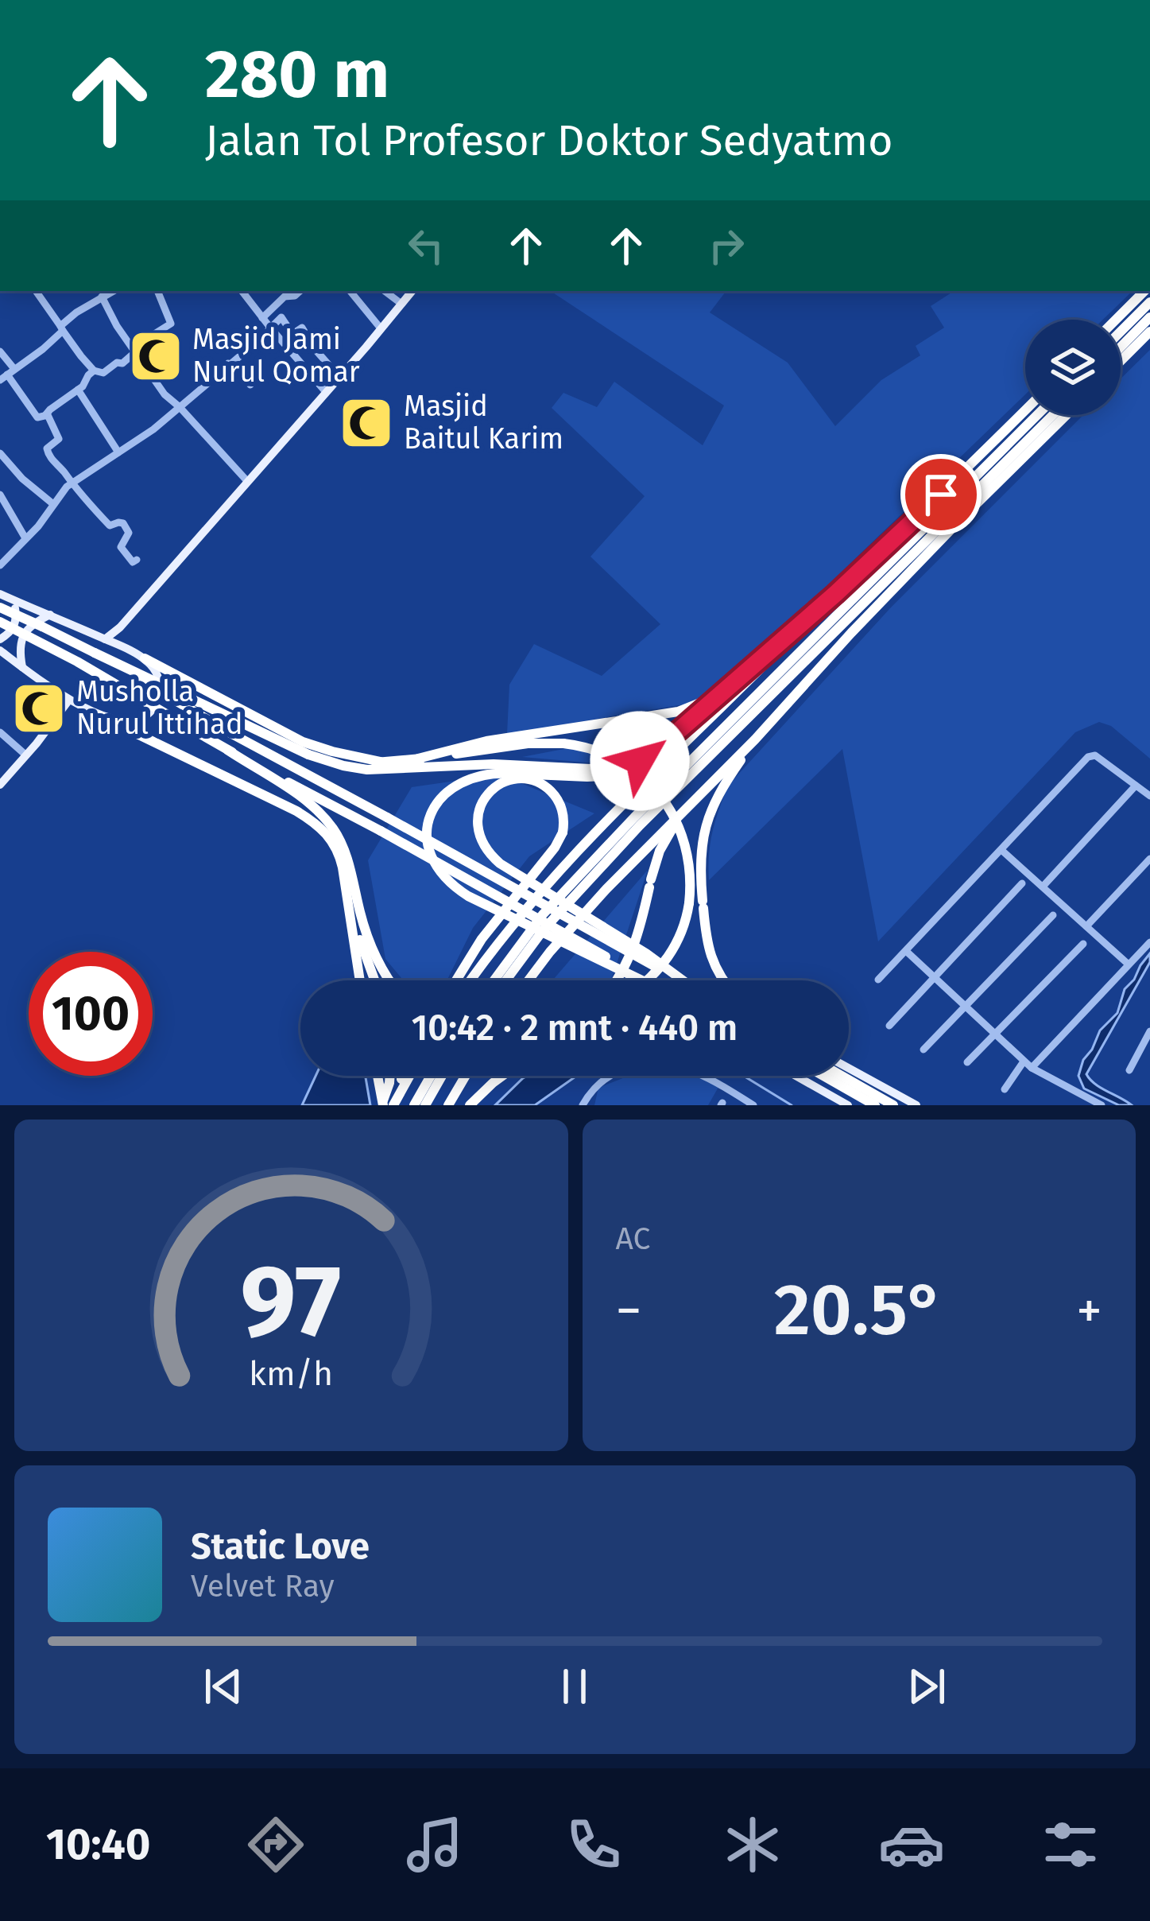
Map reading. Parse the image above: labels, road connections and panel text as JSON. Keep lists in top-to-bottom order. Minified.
{"places":{"mosque":["Masjid Jami Nurul Qomar","Masjid Baitul Karim","Musholla Nurul Ittihad"]},"page":{"turn":["280 m","Jalan Tol Profesor Doktor Sedyatmo"],"limit":"100","trip":"10:42 · 2 mnt · 440 m","tile":"AC","heat":["−","20.5°","+"],"song":["Static Love","Velvet Ray"],"tabs":"10:40","gauge":["97","km/h"]}}
